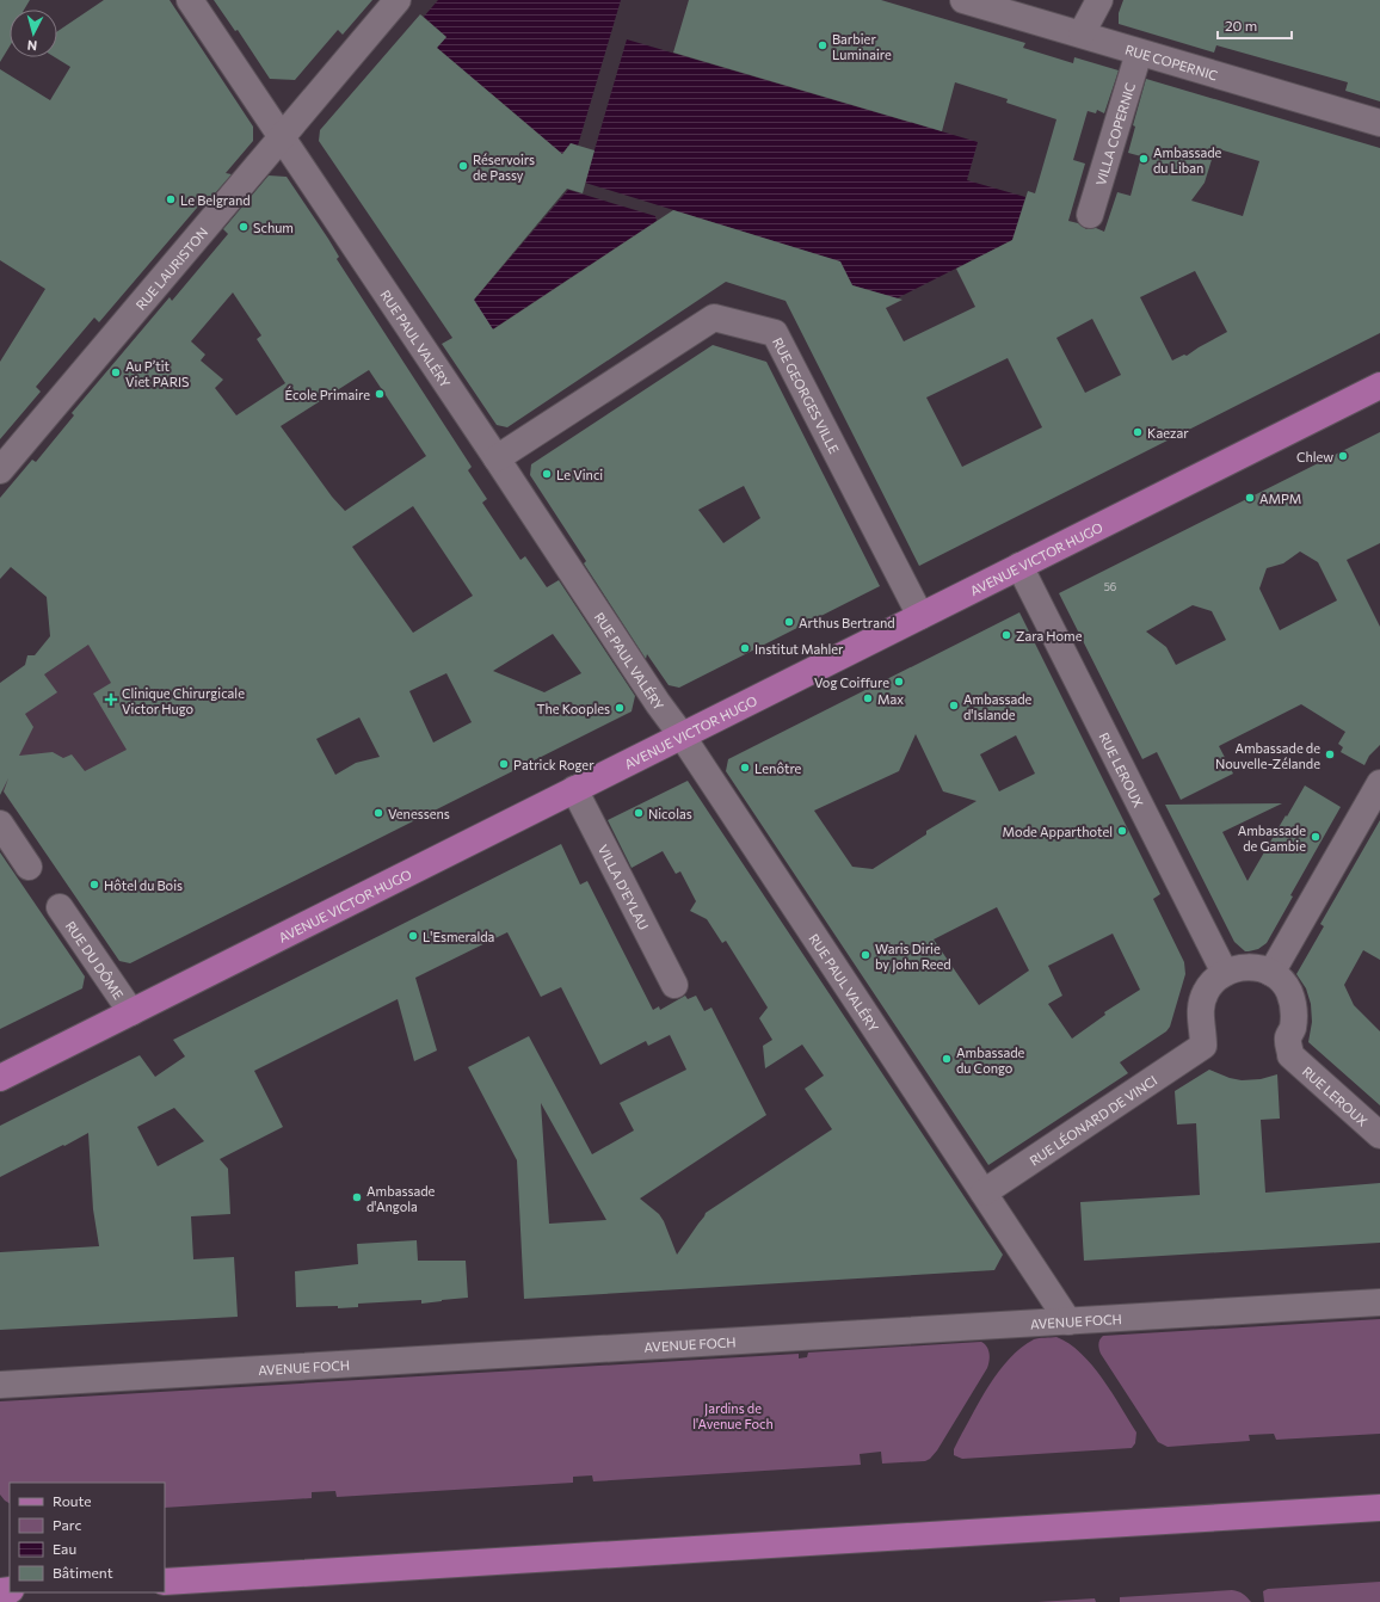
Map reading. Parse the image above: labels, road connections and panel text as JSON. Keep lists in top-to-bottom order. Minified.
{"streets":{"main road":["AVENUE VICTOR HUGO"],"street":["RUE COPERNIC","VILLA COPERNIC","RUE LAURISTON","RUE PAUL VALÉRY","RUE GEORGES VILLE","RUE LEROUX","VILLA D'EYLAU","RUE DU DÔME","RUE LÉONARD DE VINCI","AVENUE FOCH"]},"crossings":[["RUE COPERNIC","VILLA COPERNIC"],["RUE LAURISTON","RUE PAUL VALÉRY"],["RUE PAUL VALÉRY","RUE GEORGES VILLE"],["RUE PAUL VALÉRY","AVENUE VICTOR HUGO"],["RUE PAUL VALÉRY","RUE LÉONARD DE VINCI"],["RUE PAUL VALÉRY","AVENUE FOCH"],["RUE GEORGES VILLE","AVENUE VICTOR HUGO"],["AVENUE VICTOR HUGO","RUE LEROUX"],["AVENUE VICTOR HUGO","VILLA D'EYLAU"],["AVENUE VICTOR HUGO","RUE DU DÔME"],["RUE LEROUX","RUE LÉONARD DE VINCI"]],"parks":["Jardins de l'Avenue Foch"],"places":{"other":["Barbier Luminaire","Ambassade du Liban","Réservoirs de Passy","Le Belgrand","Schum","Au P’tit Viet PARIS","École Primaire","Kaezar","Chlew","Le Vinci","AMPM","Arthus Bertrand","Zara Home","Institut Mahler","Vog Coiffure","Max","Ambassade d'Islande","The Kooples","Ambassade de Nouvelle-Zélande","Patrick Roger","Lenôtre","Venessens","Nicolas","Mode Apparthotel","Ambassade de Gambie","Hôtel du Bois","L'Esmeralda","Waris Dirie by John Reed","Ambassade du Congo","Ambassade d'Angola"],"health":["Clinique Chirurgicale Victor Hugo"]},"house_numbers":["56"],"legend":["Route","Parc","Eau","Bâtiment"],"scale_bar":"20 m","north":"bottom"}
